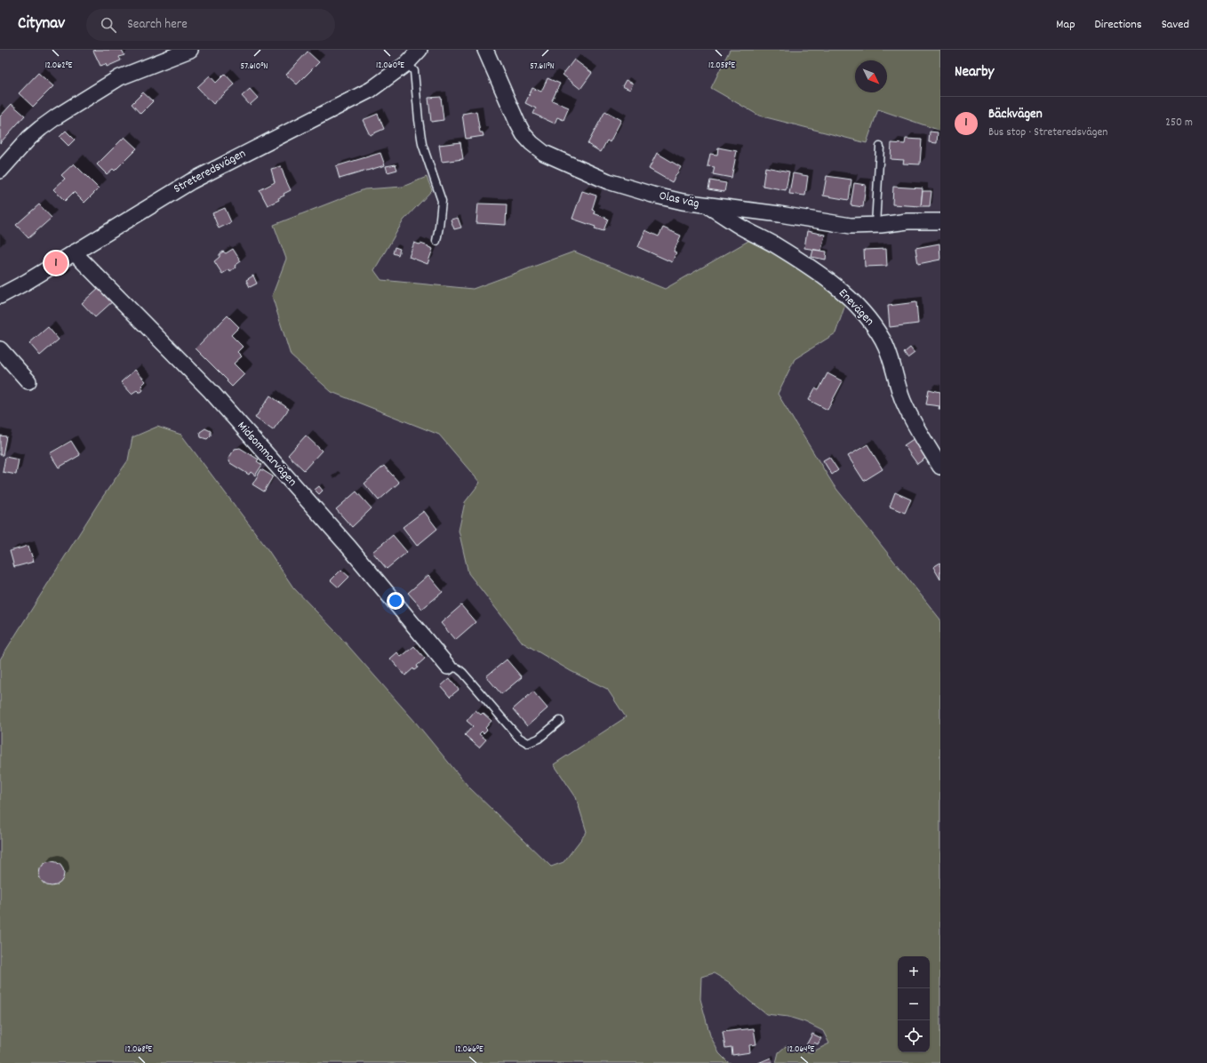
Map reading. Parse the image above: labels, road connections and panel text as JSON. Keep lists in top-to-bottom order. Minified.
{"streets":{"street":["Streteredsvägen","Olas väg","Enevägen","Midsommarvägen"]},"crossings":[["Streteredsvägen","Midsommarvägen"],["Olas väg","Enevägen"]],"north":"bottom right","page":{"header":"Citynav","search":"Search here","nav":["Map","Directions","Saved"],"heading":"Nearby","list":[{"mark":"1","name":"Bäckvägen","note":"Bus stop · Streteredsvägen","value":"250 m"}],"pins":"1","map_buttons":["+","−"]},"coordinates":["12.062°E","12.060°E","12.058°E","57.610°N","57.611°N","12.068°E","12.066°E","12.064°E"]}
